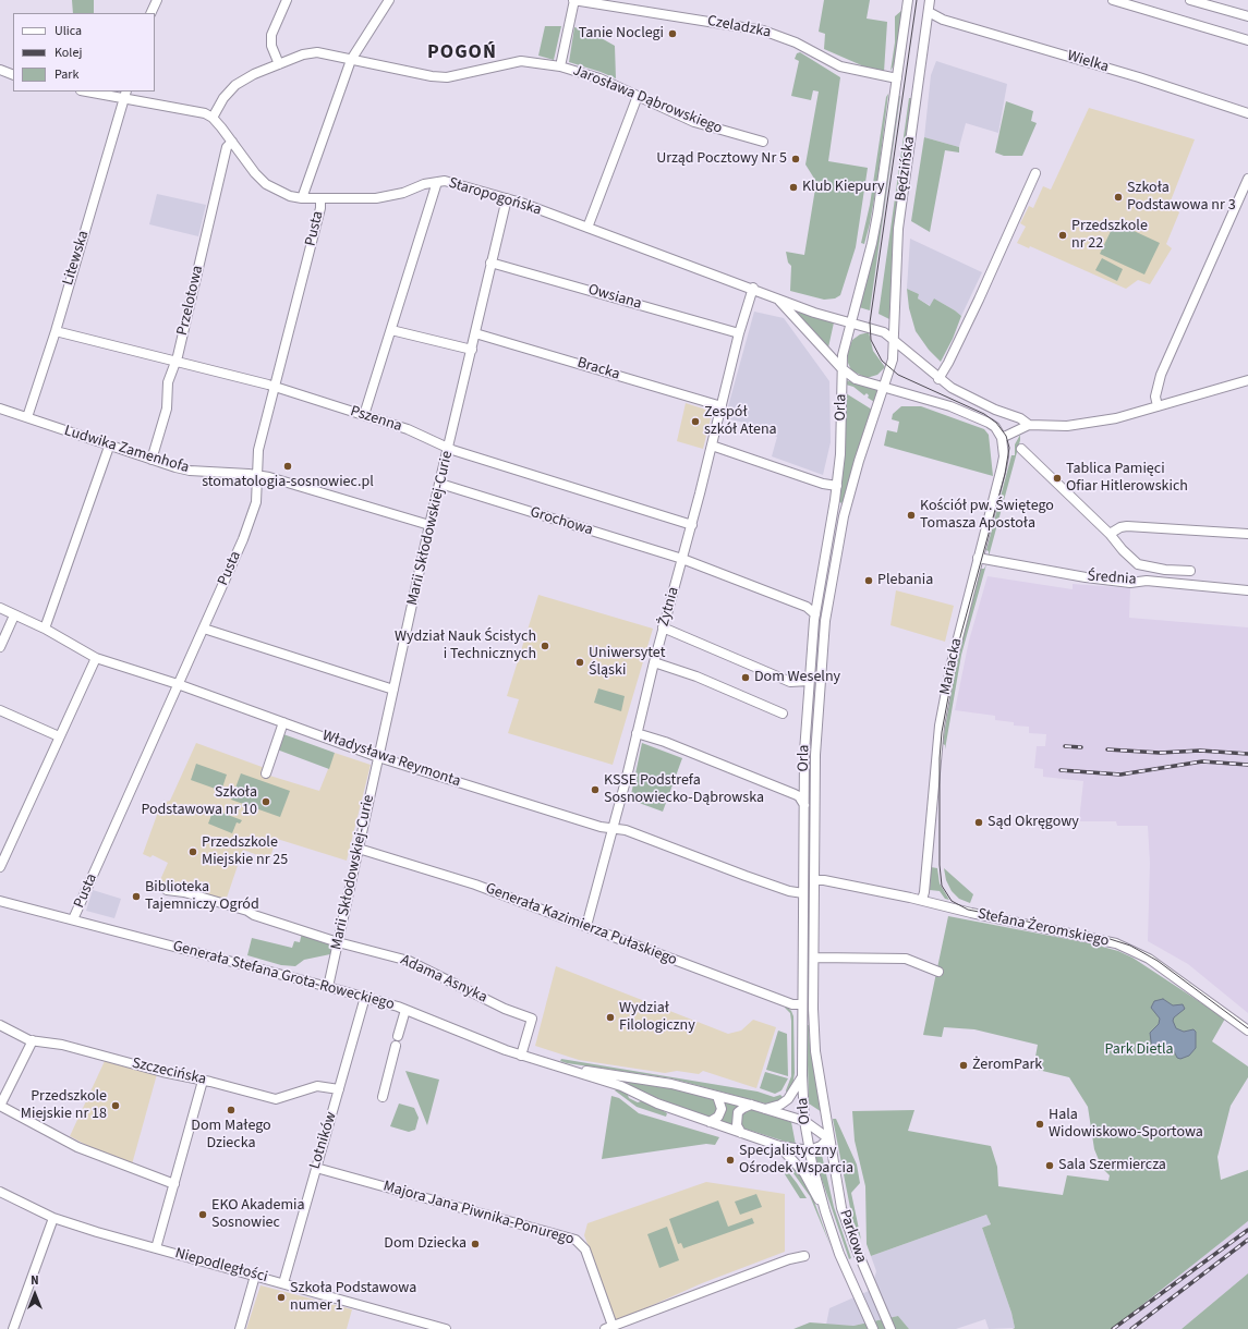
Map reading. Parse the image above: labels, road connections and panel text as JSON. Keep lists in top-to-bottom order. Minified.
{"streets":{"street":["Czeladzka","Wielka","Jarosława Dąbrowskiego","Będzińska","Staropogońska","Pusta","Litewska","Owsiana","Przelotowa","Bracka","Orla","Pszenna","Ludwika Zamenhofa","Grochowa","Marii Skłodowskiej-Curie","Średnia","Żytnia","Mariacka","Władysława Reymonta","Generała Kazimierza Pułaskiego","Stefana Żeromskiego","Generała Stefana Grota-Roweckiego","Adama Asnyka","Szczecińska","Lotników","Majora Jana Piwnika-Ponurego","Parkowa","Niepodległości"]},"crossings":[["Czeladzka","Będzińska"],["Wielka","Będzińska"],["Jarosława Dąbrowskiego","Staropogońska"],["Będzińska","Staropogońska"],["Będzińska","Orla"],["Staropogońska","Pusta"],["Staropogońska","Przelotowa"],["Staropogońska","Orla"],["Staropogońska","Marii Skłodowskiej-Curie"],["Staropogońska","Żytnia"],["Staropogońska","Mariacka"],["Pusta","Pszenna"],["Pusta","Ludwika Zamenhofa"],["Pusta","Władysława Reymonta"],["Pusta","Generała Stefana Grota-Roweckiego"],["Litewska","Pszenna"],["Litewska","Ludwika Zamenhofa"],["Owsiana","Marii Skłodowskiej-Curie"],["Owsiana","Żytnia"],["Przelotowa","Pszenna"],["Przelotowa","Ludwika Zamenhofa"],["Bracka","Marii Skłodowskiej-Curie"],["Bracka","Żytnia"],["Orla","Grochowa"],["Orla","Władysława Reymonta"],["Orla","Generała Kazimierza Pułaskiego"],["Orla","Stefana Żeromskiego"],["Orla","Generała Stefana Grota-Roweckiego"],["Orla","Parkowa"],["Pszenna","Marii Skłodowskiej-Curie"],["Pszenna","Żytnia"],["Ludwika Zamenhofa","Marii Skłodowskiej-Curie"],["Grochowa","Marii Skłodowskiej-Curie"],["Grochowa","Żytnia"],["Marii Skłodowskiej-Curie","Władysława Reymonta"],["Marii Skłodowskiej-Curie","Generała Kazimierza Pułaskiego"],["Marii Skłodowskiej-Curie","Generała Stefana Grota-Roweckiego"],["Marii Skłodowskiej-Curie","Adama Asnyka"],["Średnia","Mariacka"],["Żytnia","Władysława Reymonta"],["Żytnia","Generała Kazimierza Pułaskiego"],["Mariacka","Stefana Żeromskiego"],["Generała Stefana Grota-Roweckiego","Adama Asnyka"],["Generała Stefana Grota-Roweckiego","Lotników"],["Generała Stefana Grota-Roweckiego","Parkowa"],["Szczecińska","Lotników"],["Lotników","Majora Jana Piwnika-Ponurego"],["Lotników","Niepodległości"]],"districts":["POGOŃ"],"parks":["Park Dietla"],"places":["Tanie Noclegi","Urząd Pocztowy Nr 5","Klub Kiepury","Szkoła Podstawowa nr 3","Przedszkole nr 22","Zespół szkół Atena","stomatologia-sosnowiec.pl","Tablica Pamięci Ofiar Hitlerowskich","Kościół pw. Świętego Tomasza Apostoła","Plebania","Wydział Nauk Ścisłych i Technicznych","Uniwersytet Śląski","Dom Weselny","KSSE Podstrefa Sosnowiecko-Dąbrowska","Szkoła Podstawowa nr 10","Sąd Okręgowy","Przedszkole Miejskie nr 25","Biblioteka Tajemniczy Ogród","Wydział Filologiczny","ŻeromPark","Przedszkole Miejskie nr 18","Dom Małego Dziecka","Hala Widowiskowo-Sportowa","Specjalistyczny Ośrodek Wsparcia","Sala Szermiercza","EKO Akademia Sosnowiec","Dom Dziecka","Szkoła Podstawowa numer 1"],"legend":["Ulica","Kolej","Park"],"north":"top"}
